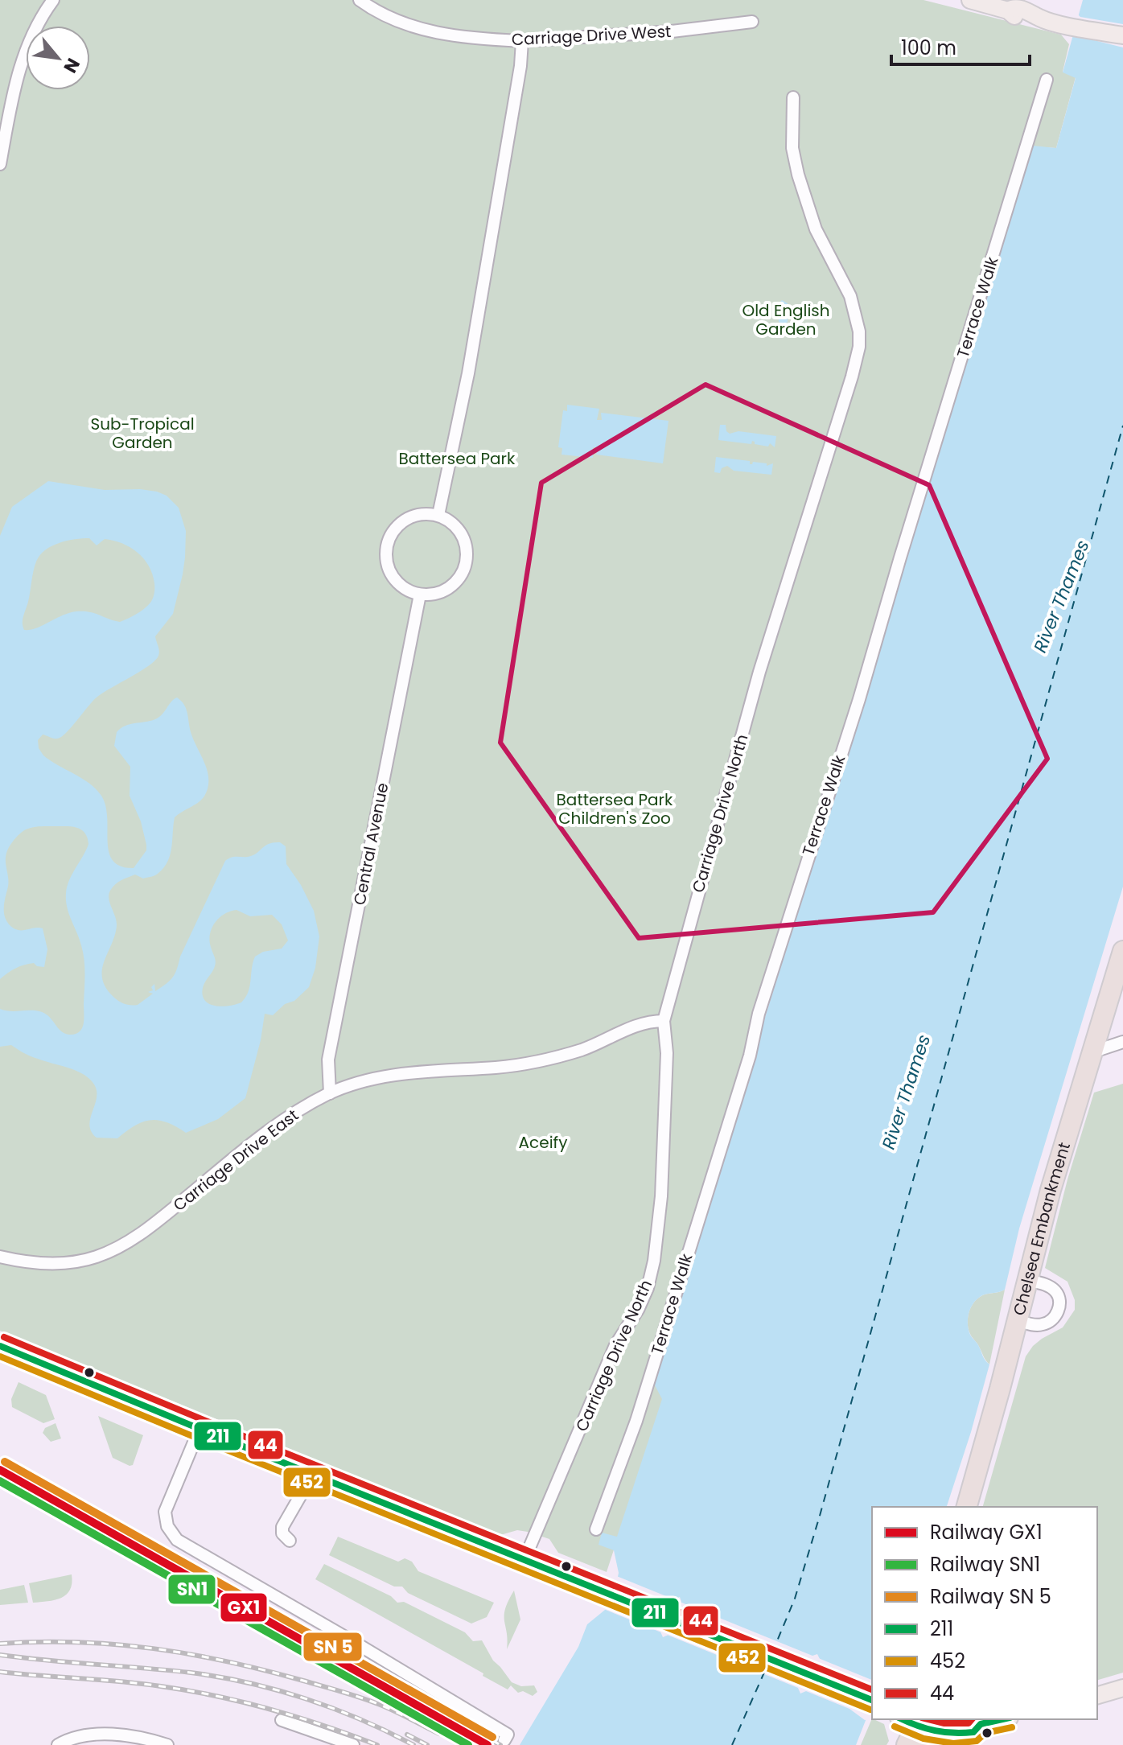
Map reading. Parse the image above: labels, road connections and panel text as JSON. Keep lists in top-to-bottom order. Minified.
{"streets":{"highway":["Chelsea Embankment"],"street":["Carriage Drive West","Terrace Walk","Carriage Drive North","Central Avenue","Carriage Drive East"]},"crossings":[["Carriage Drive North","Carriage Drive East"],["Central Avenue","Carriage Drive East"]],"water":["River Thames"],"parks":["Old English Garden","Sub-Tropical Garden","Battersea Park","Battersea Park Children's Zoo","Aceify"],"lines":["transit line 44","transit line 211","transit line 452","rail line GX1","rail line SN1"],"legend":["Railway GX1","Railway SN1","Railway SN 5","211","452","44"],"scale_bar":"100 m","north":"bottom right"}
